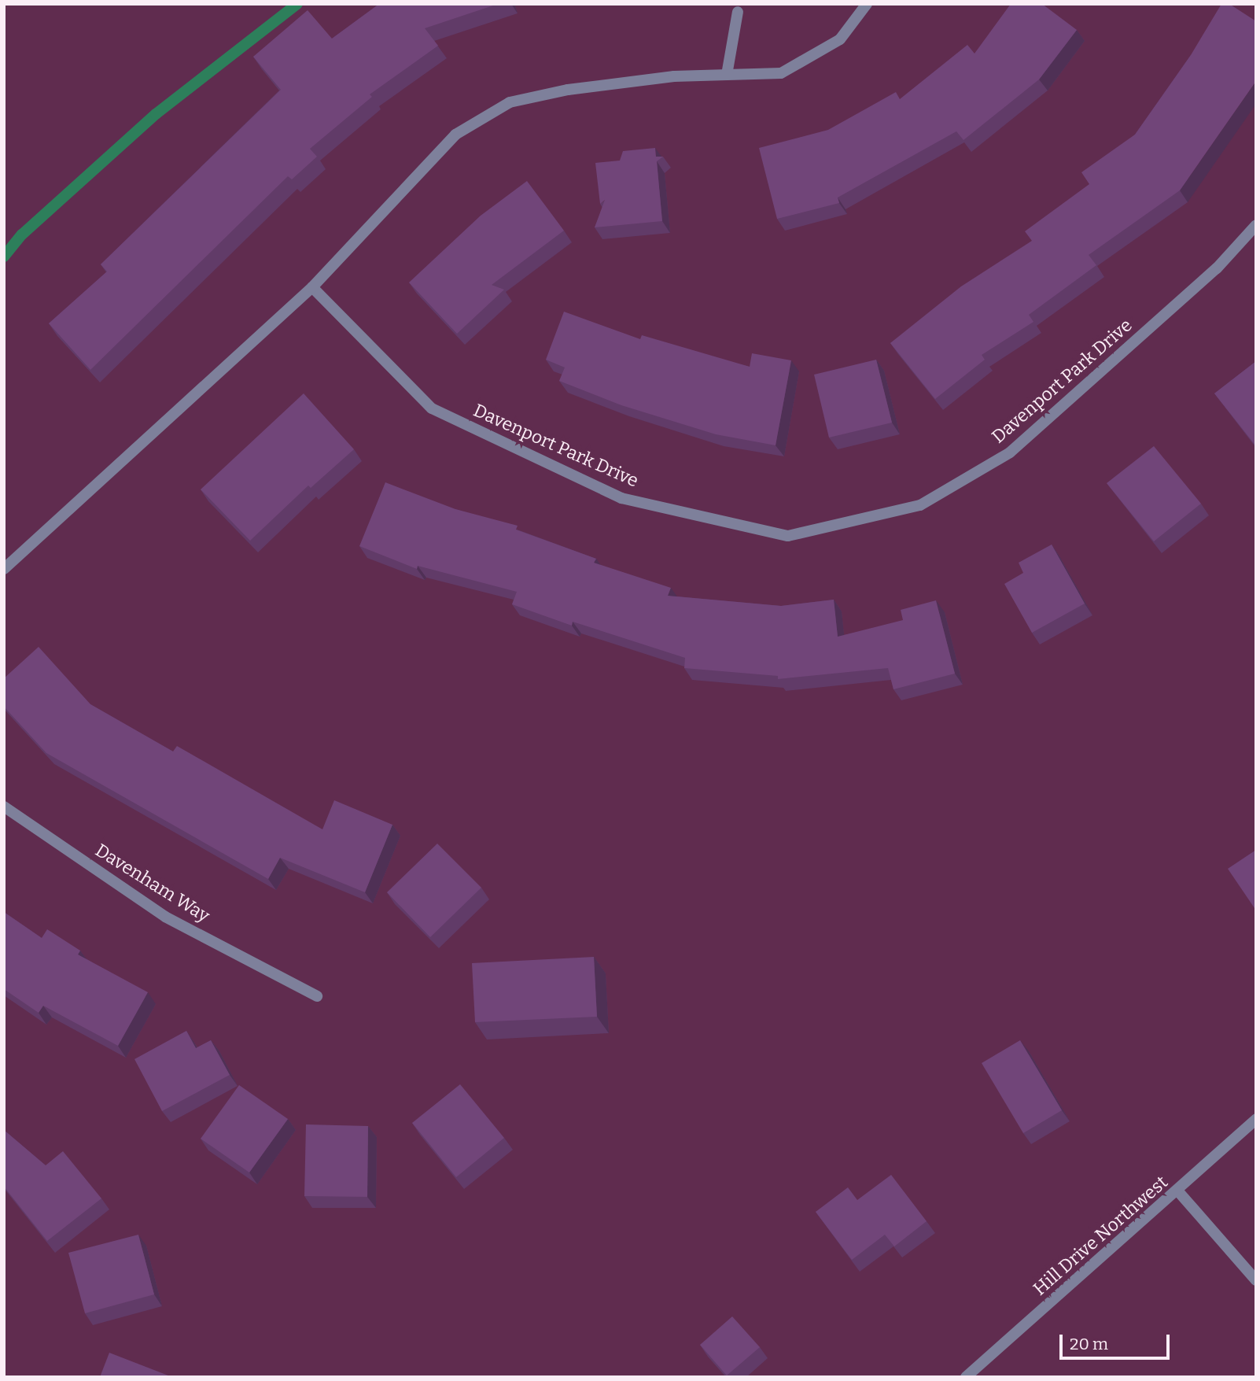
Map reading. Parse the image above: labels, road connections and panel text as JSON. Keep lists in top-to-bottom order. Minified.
{"streets":{"street":["Davenport Park Drive","Davenham Way","Hill Drive Northwest"]},"scale_bar":"20 m"}
